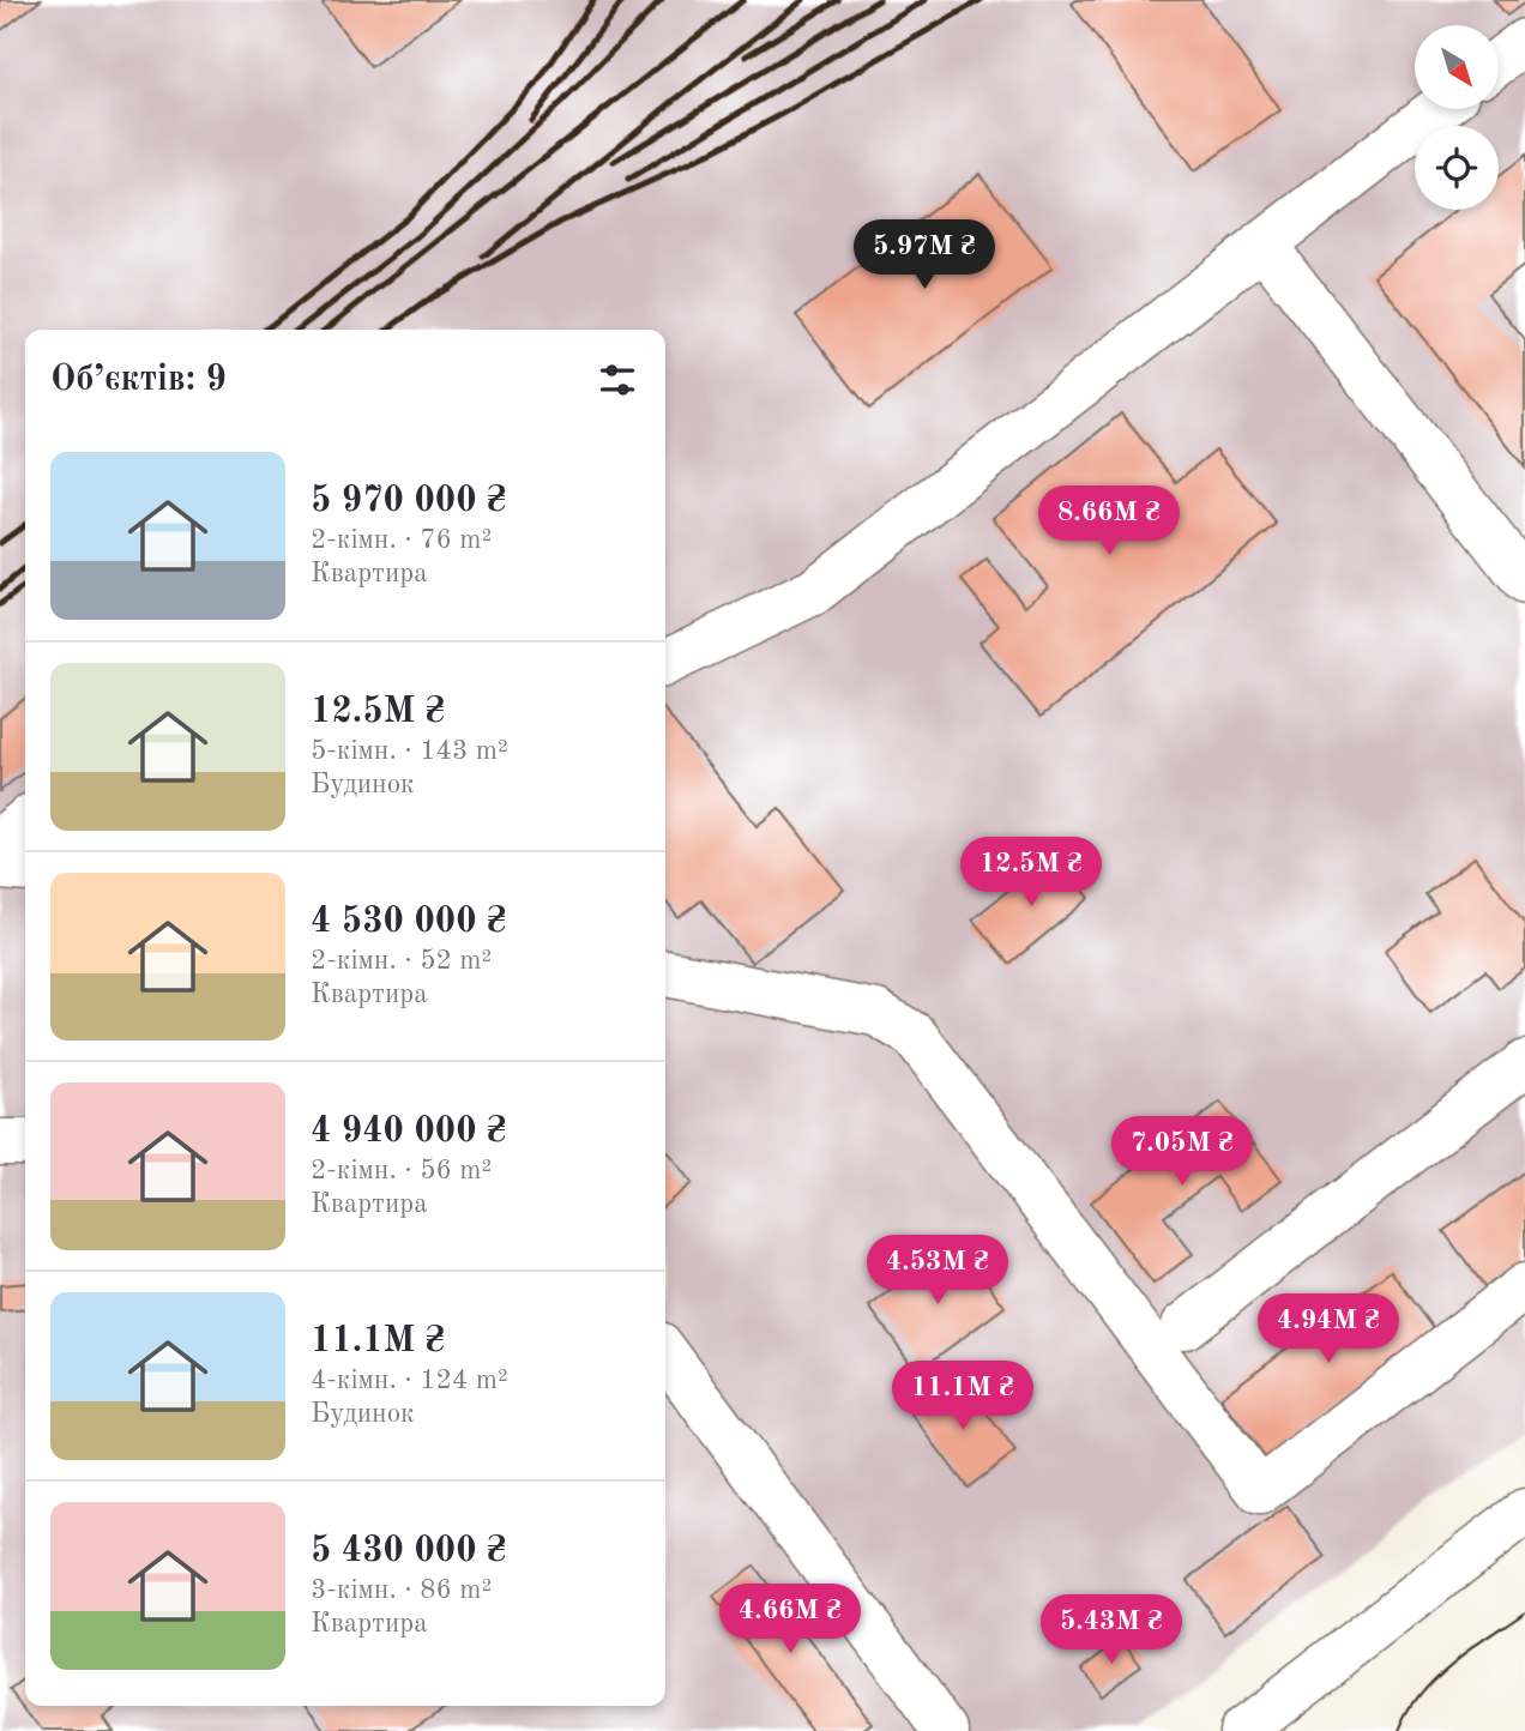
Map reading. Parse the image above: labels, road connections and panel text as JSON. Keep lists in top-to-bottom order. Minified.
{"north":"bottom right","page":{"price":["5.97M ₴","8.66M ₴","12.5M ₴","7.05M ₴","4.53M ₴","4.94M ₴","11.1M ₴","4.66M ₴","5.43M ₴"],"heading":"Об’єктів: 9","list":[{"name":"5 970 000 ₴","note":"2-кімн. · 76 m² · Квартира"},{"name":"12.5M ₴","note":"5-кімн. · 143 m² · Будинок"},{"name":"4 530 000 ₴","note":"2-кімн. · 52 m² · Квартира"},{"name":"4 940 000 ₴","note":"2-кімн. · 56 m² · Квартира"},{"name":"11.1M ₴","note":"4-кімн. · 124 m² · Будинок"},{"name":"5 430 000 ₴","note":"3-кімн. · 86 m² · Квартира"}]}}
